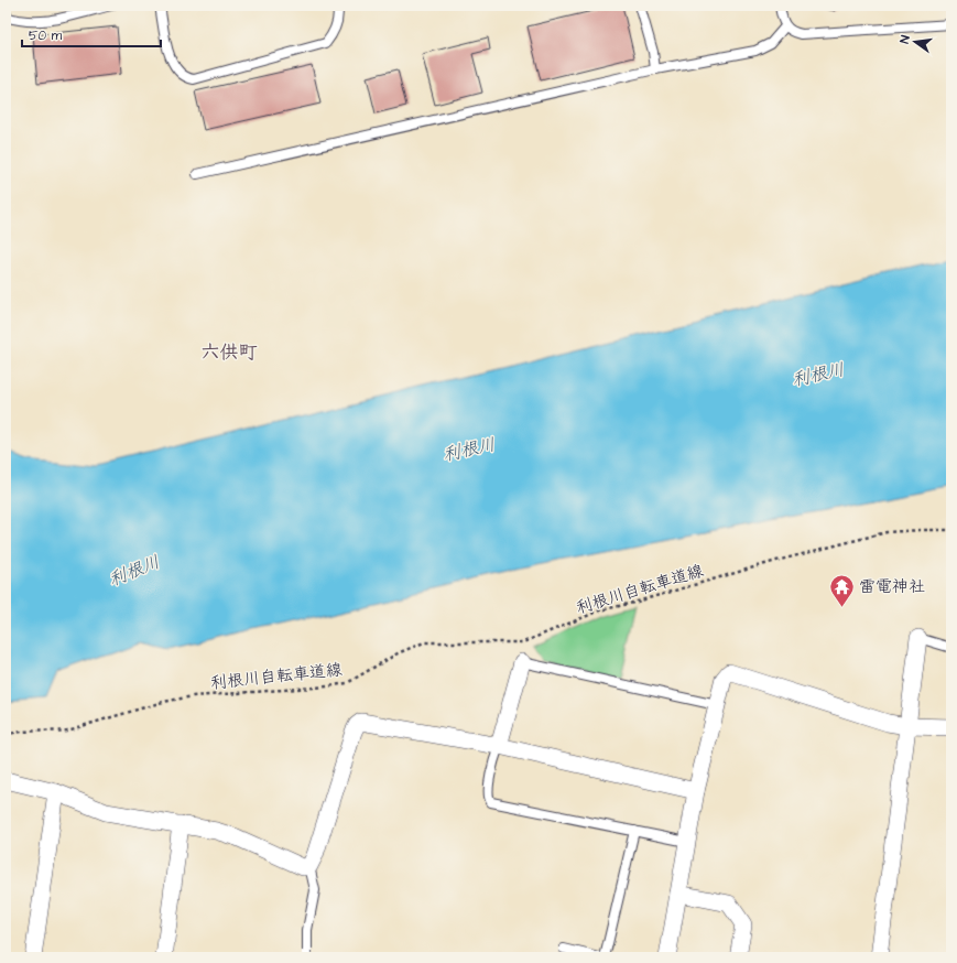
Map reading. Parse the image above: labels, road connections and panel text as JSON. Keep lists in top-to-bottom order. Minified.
{"streets":{"path":["利根川自転車道線"]},"districts":["六供町"],"water":["利根川"],"places":{"temple":["雷電神社"]},"scale_bar":"50 m","north":"left"}
